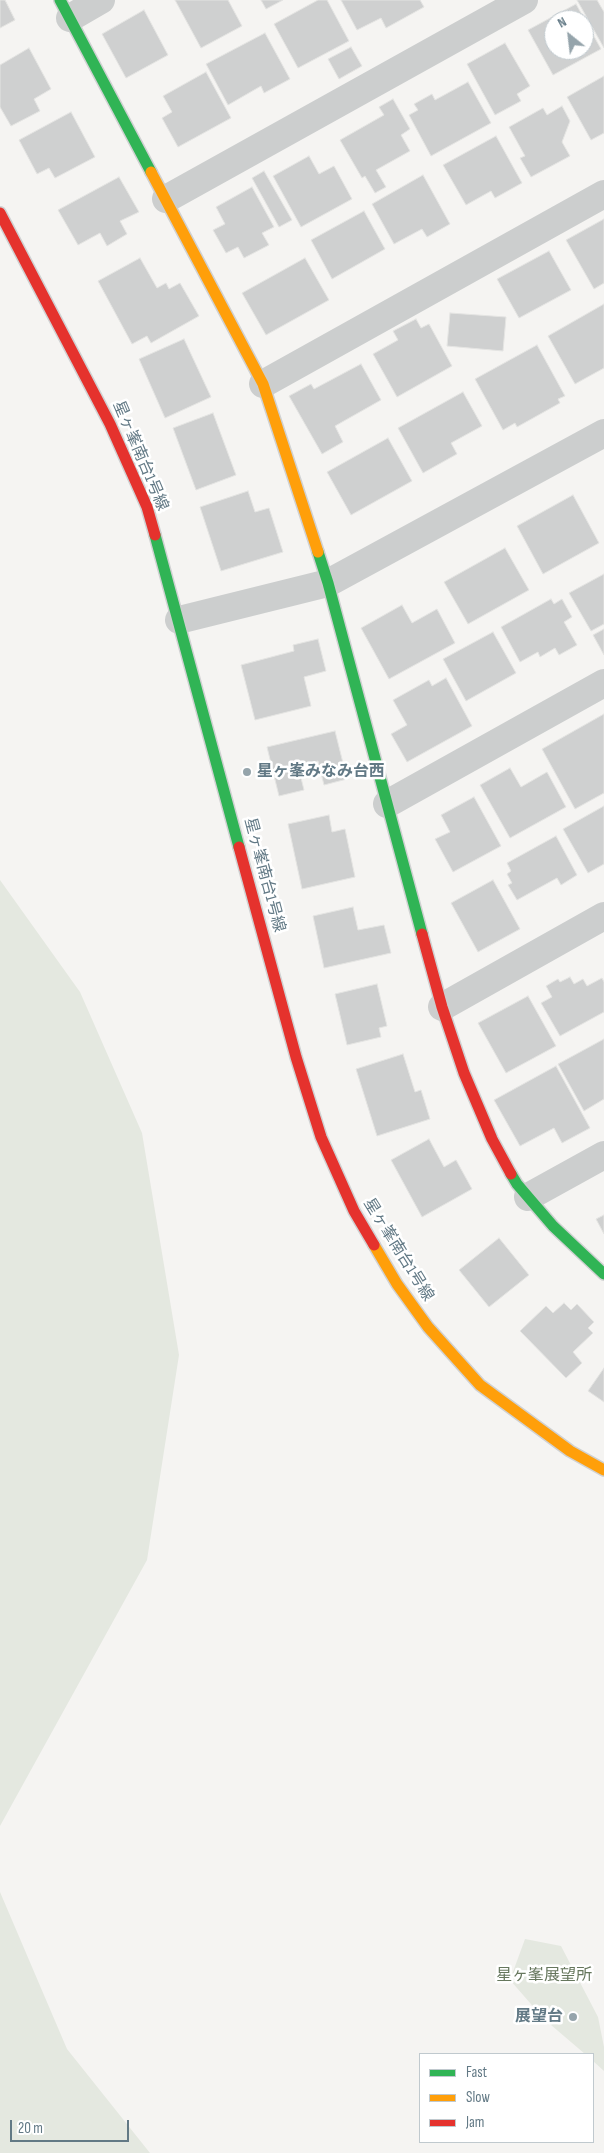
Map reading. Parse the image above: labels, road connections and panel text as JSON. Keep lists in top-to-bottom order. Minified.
{"streets":{"street":["星ヶ峯南台1号線"]},"parks":["星ヶ峯展望所"],"places":["星ヶ峯みなみ台西","展望台"],"legend":["Fast","Slow","Jam"],"scale_bar":"20 m","north":"top left"}
